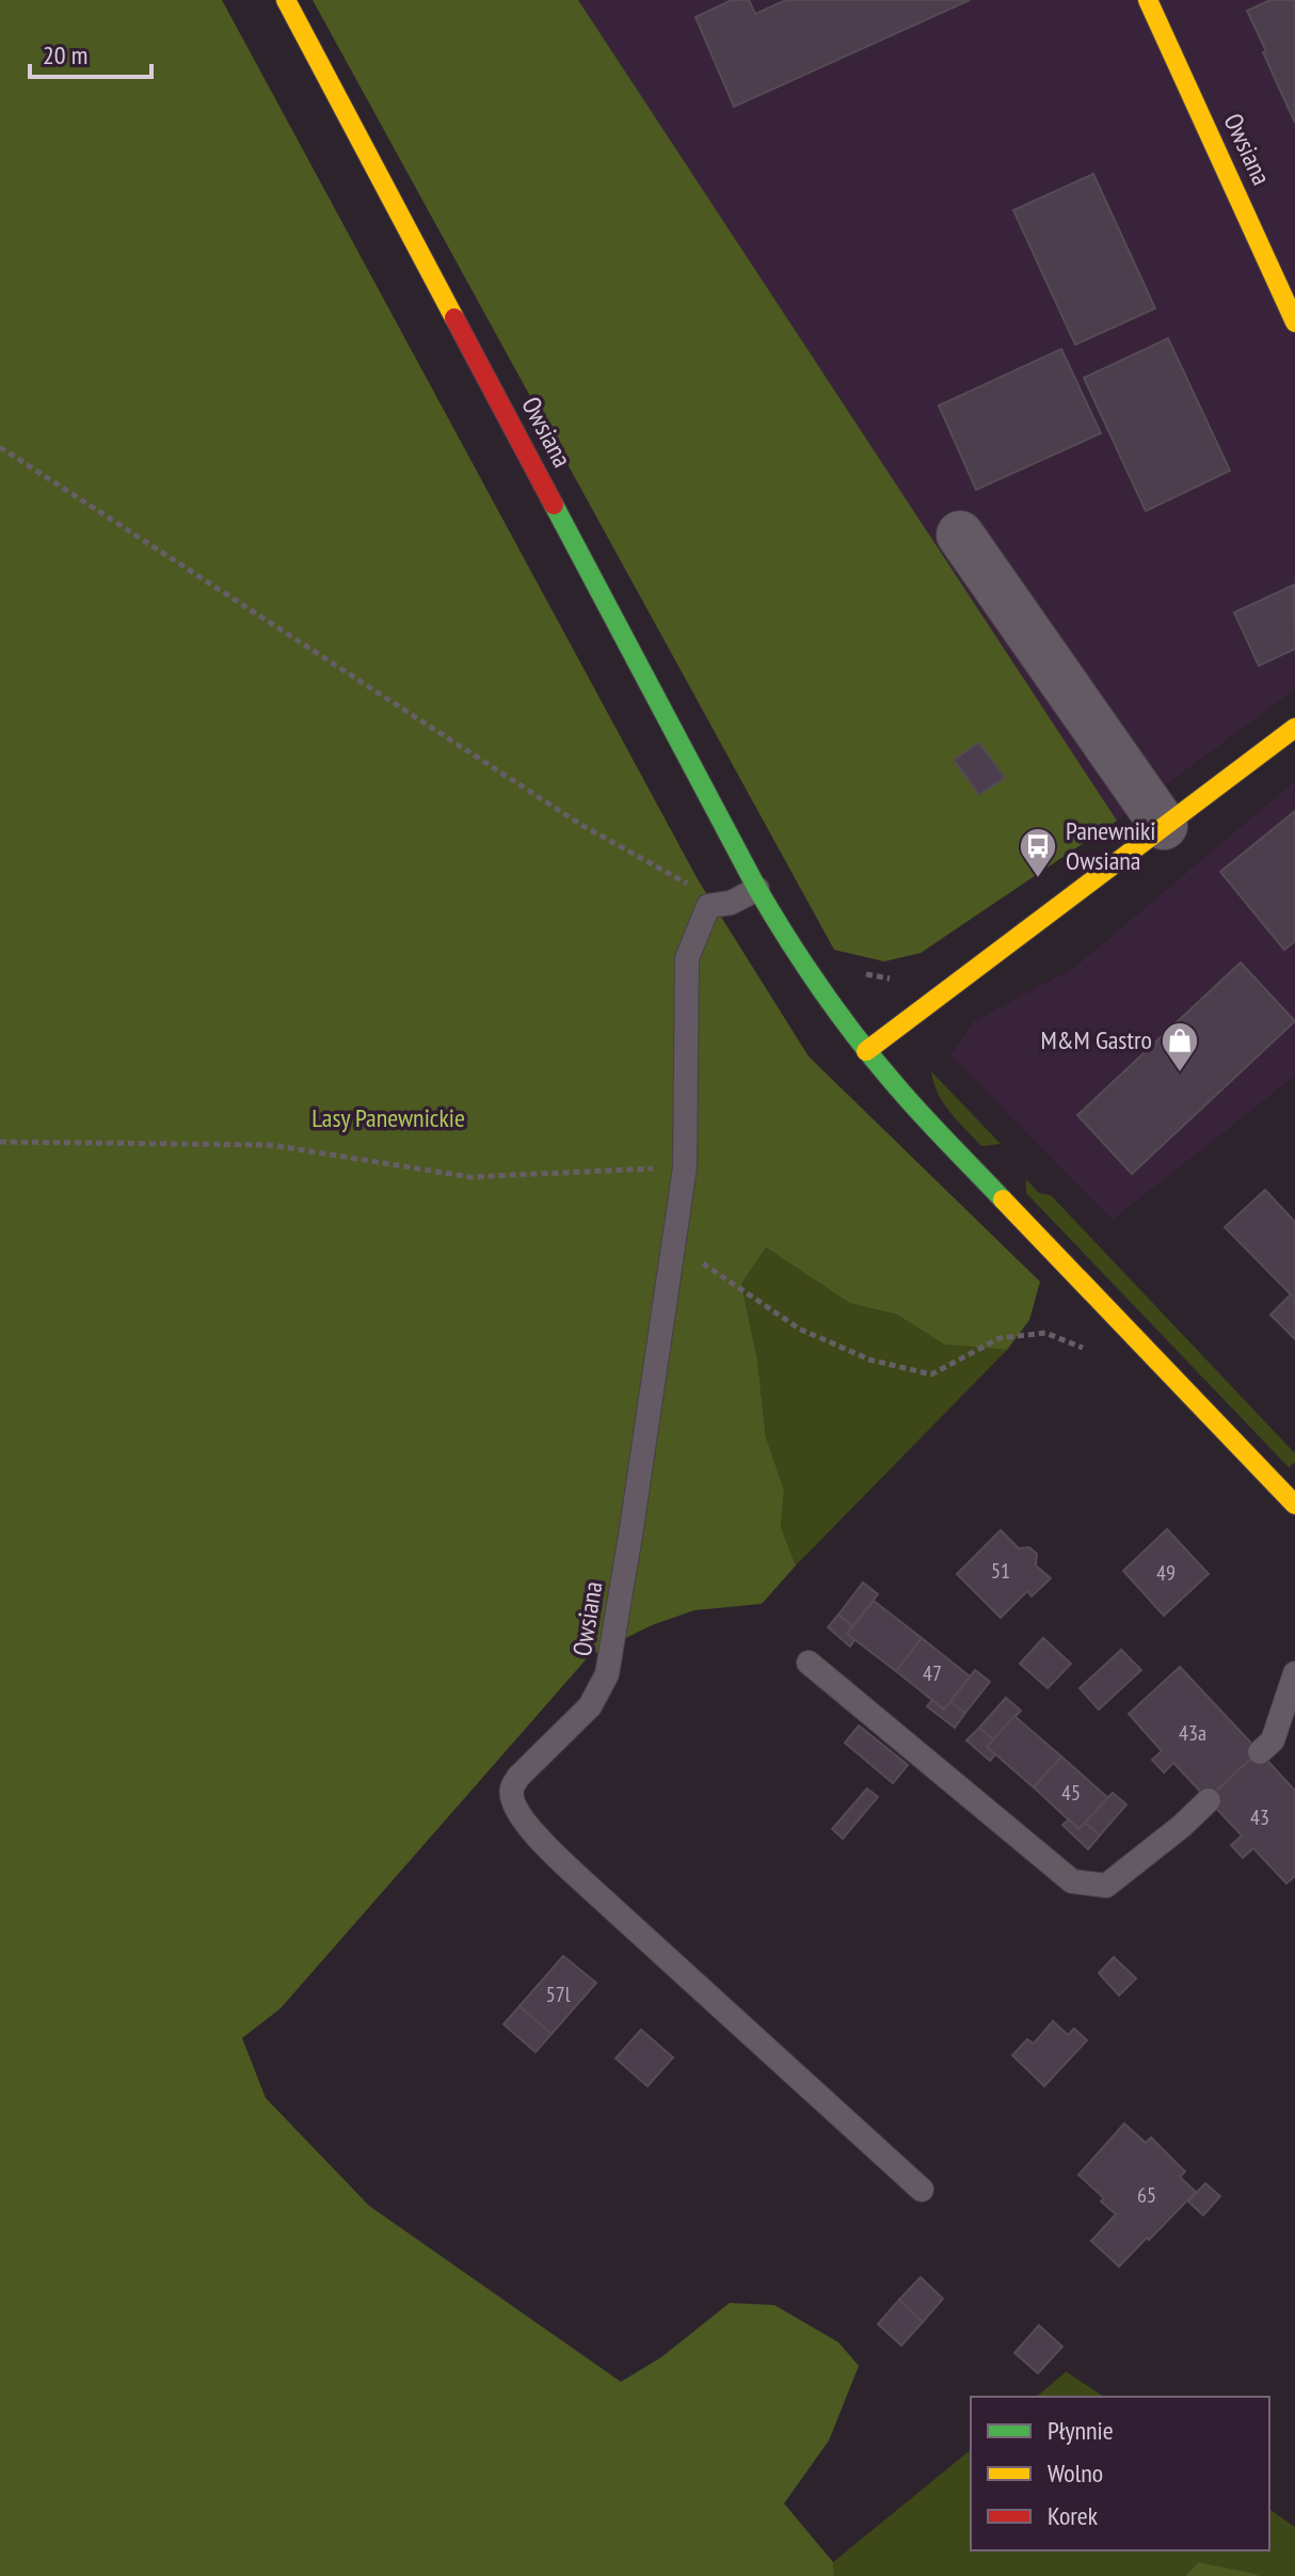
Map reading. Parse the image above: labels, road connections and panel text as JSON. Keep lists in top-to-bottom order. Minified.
{"streets":{"street":["Owsiana"]},"parks":["Lasy Panewnickie"],"places":{"bus stop":["Panewniki Owsiana"],"shop":["M&M Gastro"]},"house_numbers":["51","49","47","43a","45","43","57l","65"],"legend":["Płynnie","Wolno","Korek"],"scale_bar":"20 m"}
